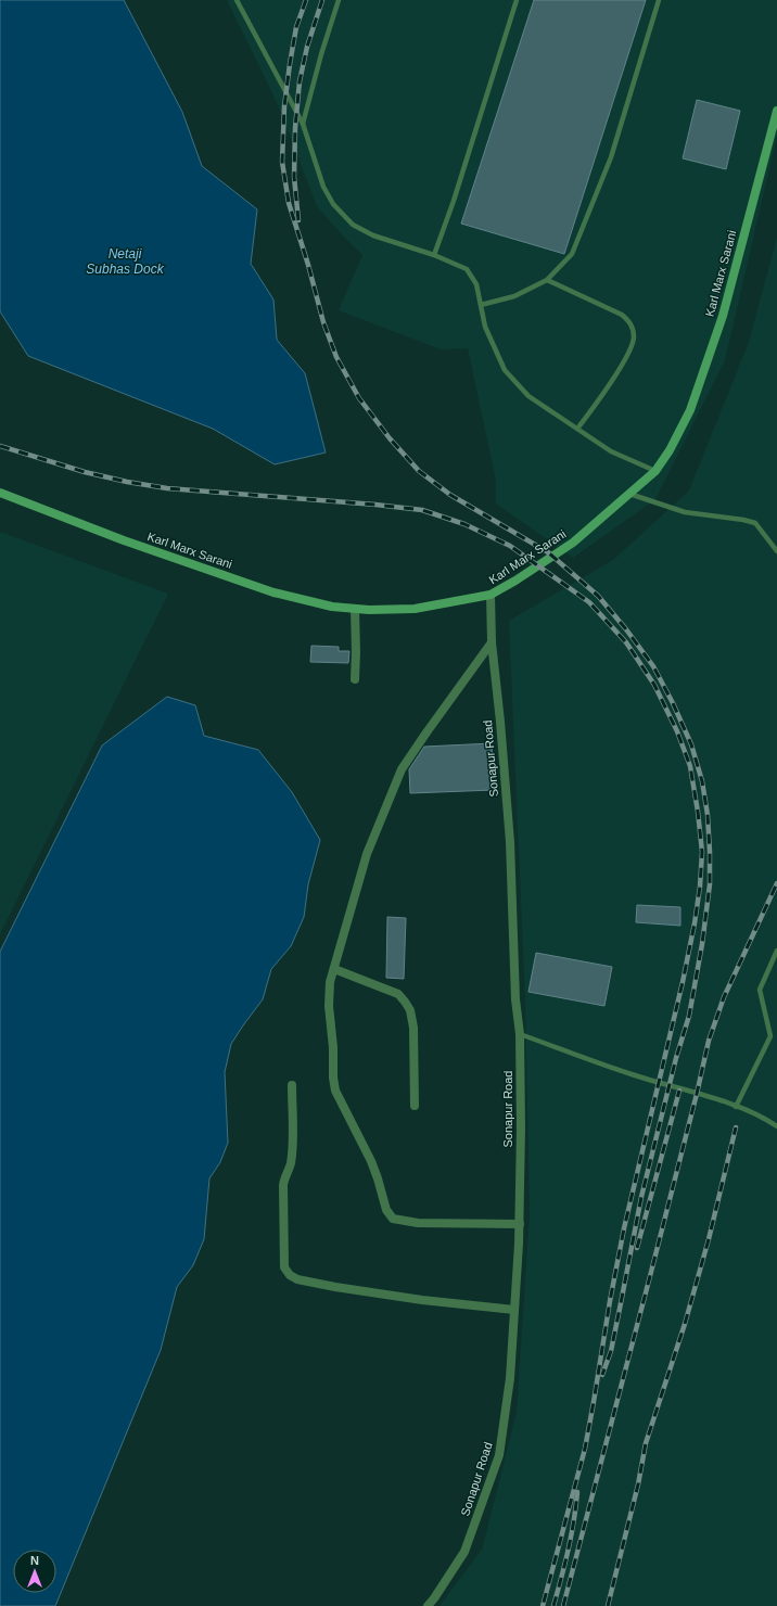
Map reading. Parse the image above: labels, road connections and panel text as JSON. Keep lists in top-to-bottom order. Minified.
{"streets":{"main road":["Karl Marx Sarani"],"street":["Sonapur Road"]},"crossings":[["Karl Marx Sarani","Sonapur Road"]],"water":["Netaji Subhas Dock"],"north":"top"}
